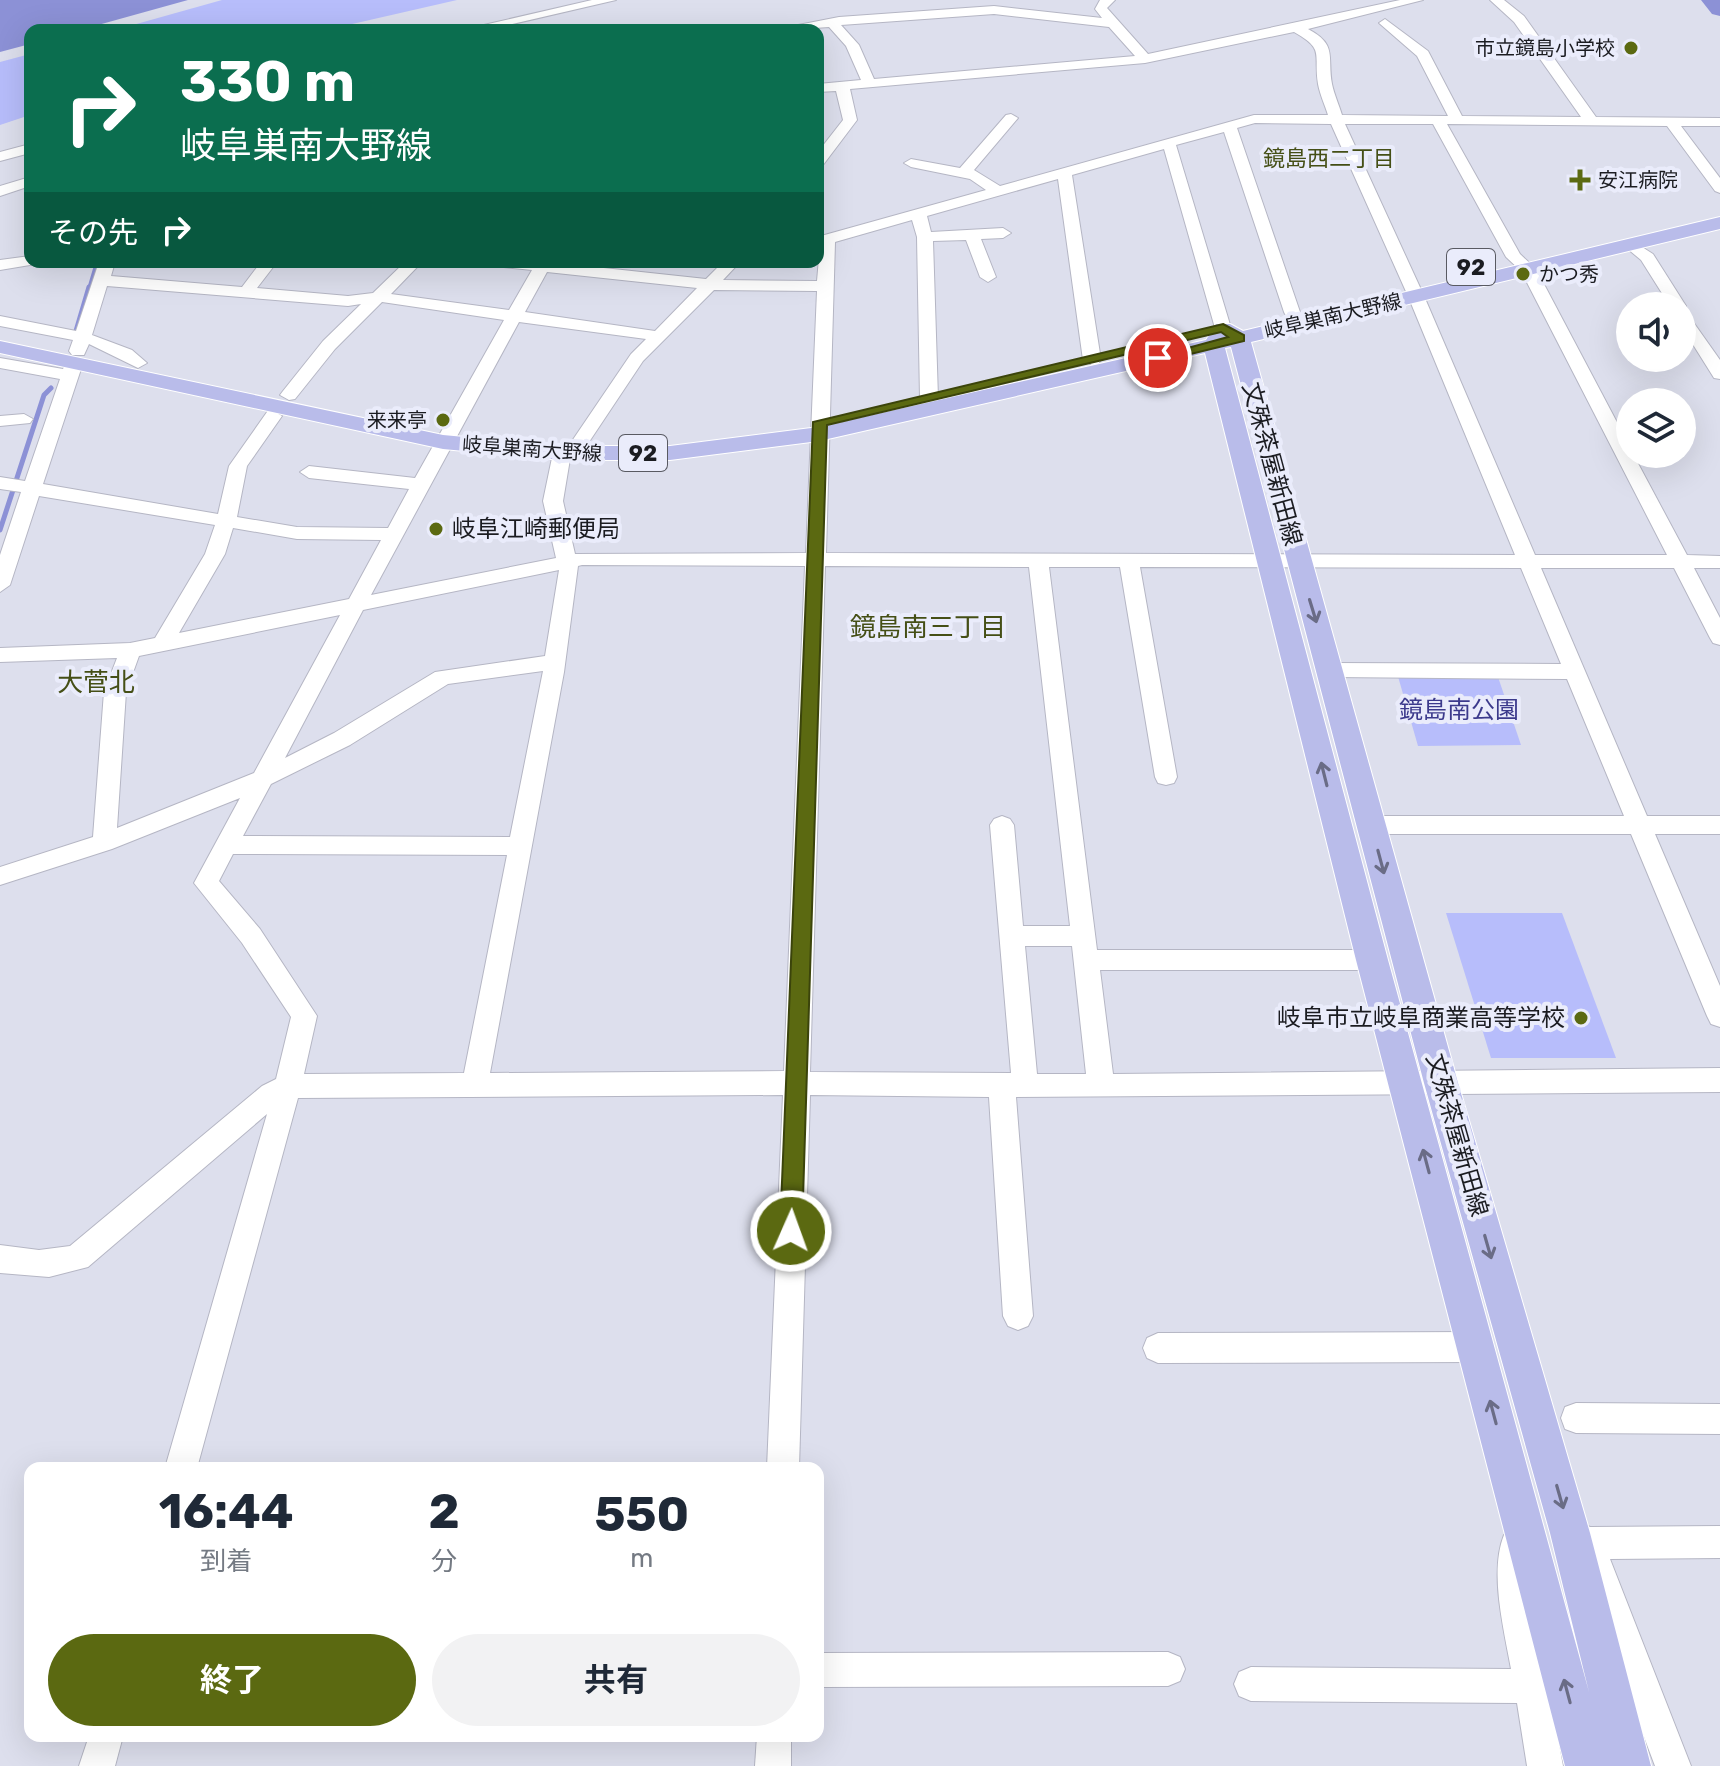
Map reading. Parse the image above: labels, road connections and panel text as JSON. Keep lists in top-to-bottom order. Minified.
{"streets":{"main road":["92","岐阜巣南大野線","文殊茶屋新田線"]},"crossings":[["岐阜巣南大野線","文殊茶屋新田線"]],"districts":["鏡島西二丁目","鏡島南三丁目","大菅北"],"parks":["鏡島南公園"],"places":{"other":["市立鏡島小学校","かつ秀","来来亭","岐阜江崎郵便局","岐阜市立岐阜商業高等学校"],"health":["安江病院"]},"page":{"turn":["330 m","岐阜巣南大野線"],"then":"その先","eta":["16:44","到着","2","分","550","m"],"buttons":["終了","共有"]}}
